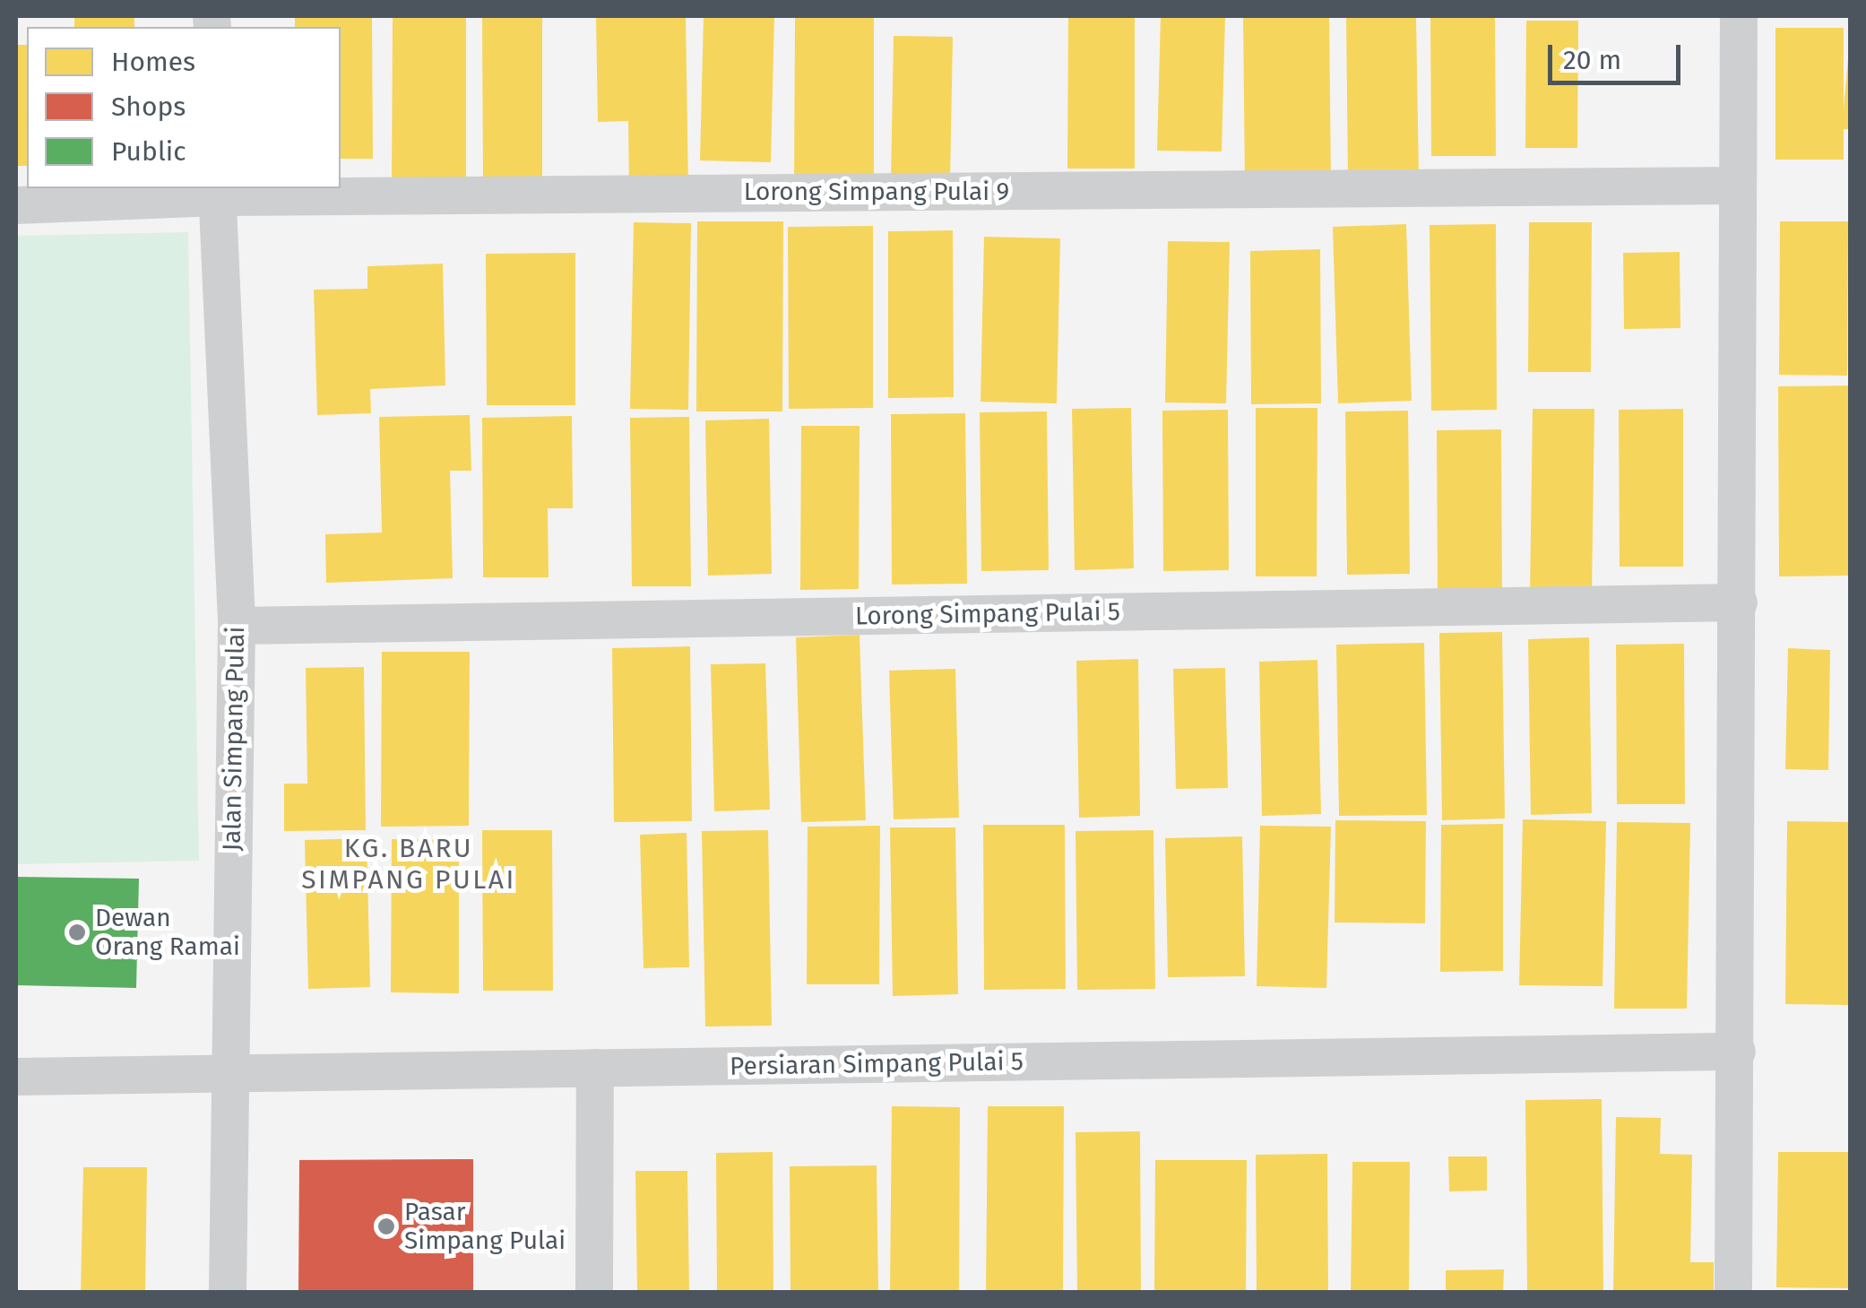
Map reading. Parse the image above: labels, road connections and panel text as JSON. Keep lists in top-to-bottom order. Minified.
{"streets":{"street":["Lorong Simpang Pulai 9","Lorong Simpang Pulai 5","Jalan Simpang Pulai","Persiaran Simpang Pulai 5"]},"crossings":[["Lorong Simpang Pulai 9","Jalan Simpang Pulai"],["Lorong Simpang Pulai 5","Jalan Simpang Pulai"],["Jalan Simpang Pulai","Persiaran Simpang Pulai 5"]],"districts":["KG. BARU SIMPANG PULAI"],"places":["Dewan Orang Ramai","Pasar Simpang Pulai"],"legend":["Homes","Shops","Public"],"scale_bar":"20 m"}
